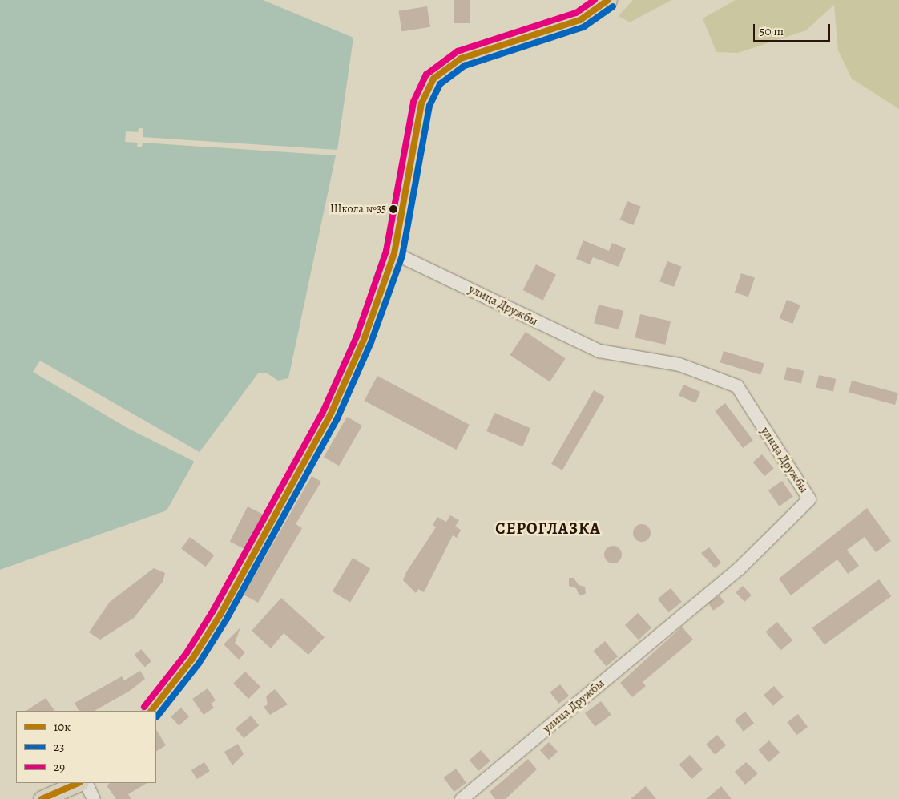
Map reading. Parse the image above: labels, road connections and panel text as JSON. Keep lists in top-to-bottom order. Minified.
{"streets":{"street":["улица Дружбы"]},"districts":["СЕРОГЛАЗКА"],"places":["Школа №35"],"lines":["transit line 10к","transit line 29","transit line 23"],"legend":["10к","23","29"],"scale_bar":"50 m"}
